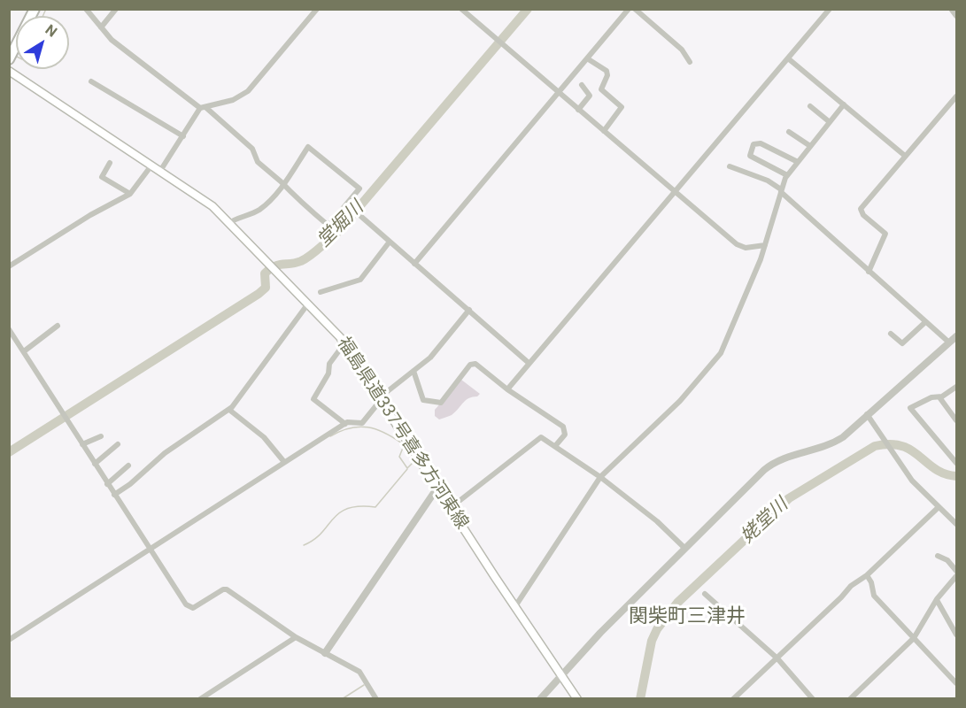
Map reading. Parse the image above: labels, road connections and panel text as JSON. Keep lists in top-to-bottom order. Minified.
{"streets":{"main road":["福島県道337号喜多方河東線"]},"districts":["関柴町三津井"],"water":["堂堀川","姥堂川"],"north":"top right"}
